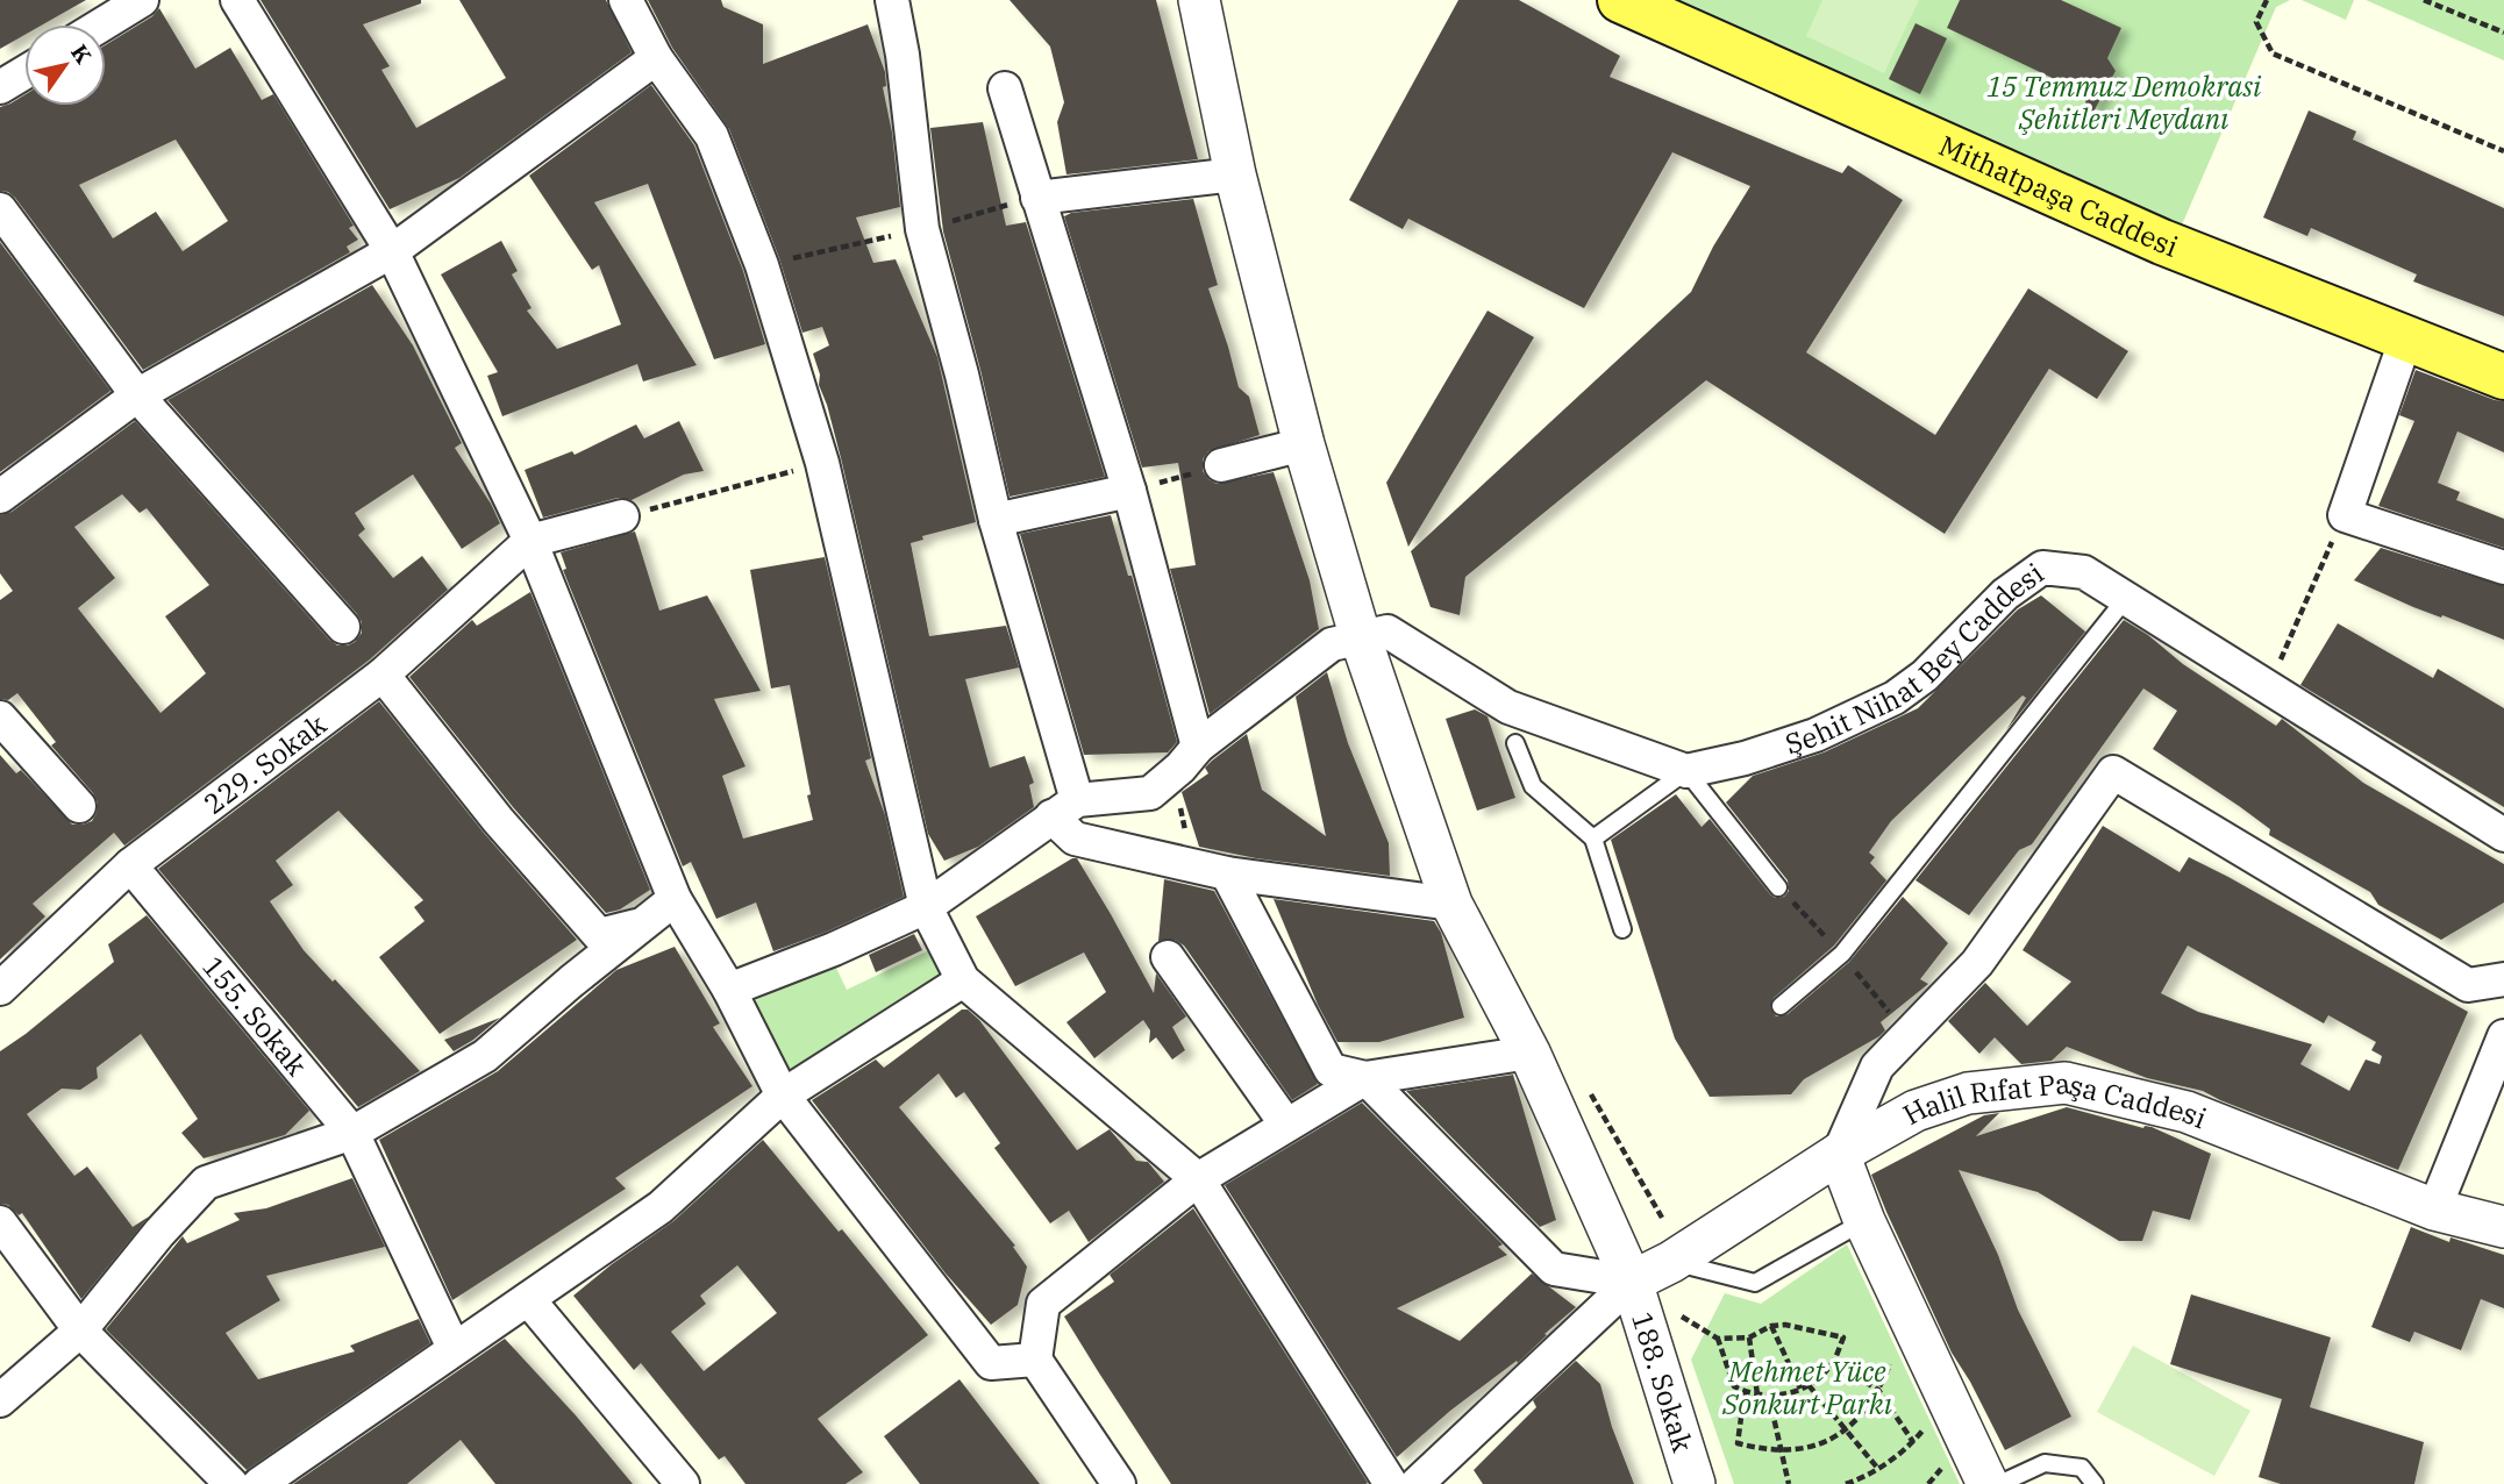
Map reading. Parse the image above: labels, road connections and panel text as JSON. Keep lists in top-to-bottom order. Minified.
{"streets":{"main road":["Mithatpaşa Caddesi"],"street":["Şehit Nihat Bey Caddesi","229. Sokak","155. Sokak","Halil Rıfat Paşa Caddesi","188. Sokak"]},"crossings":[["229. Sokak","155. Sokak"],["Halil Rıfat Paşa Caddesi","188. Sokak"]],"parks":["15 Temmuz Demokrasi Şehitleri Meydanı","Mehmet Yüce Sonkurt Parkı"],"north":"top right"}
